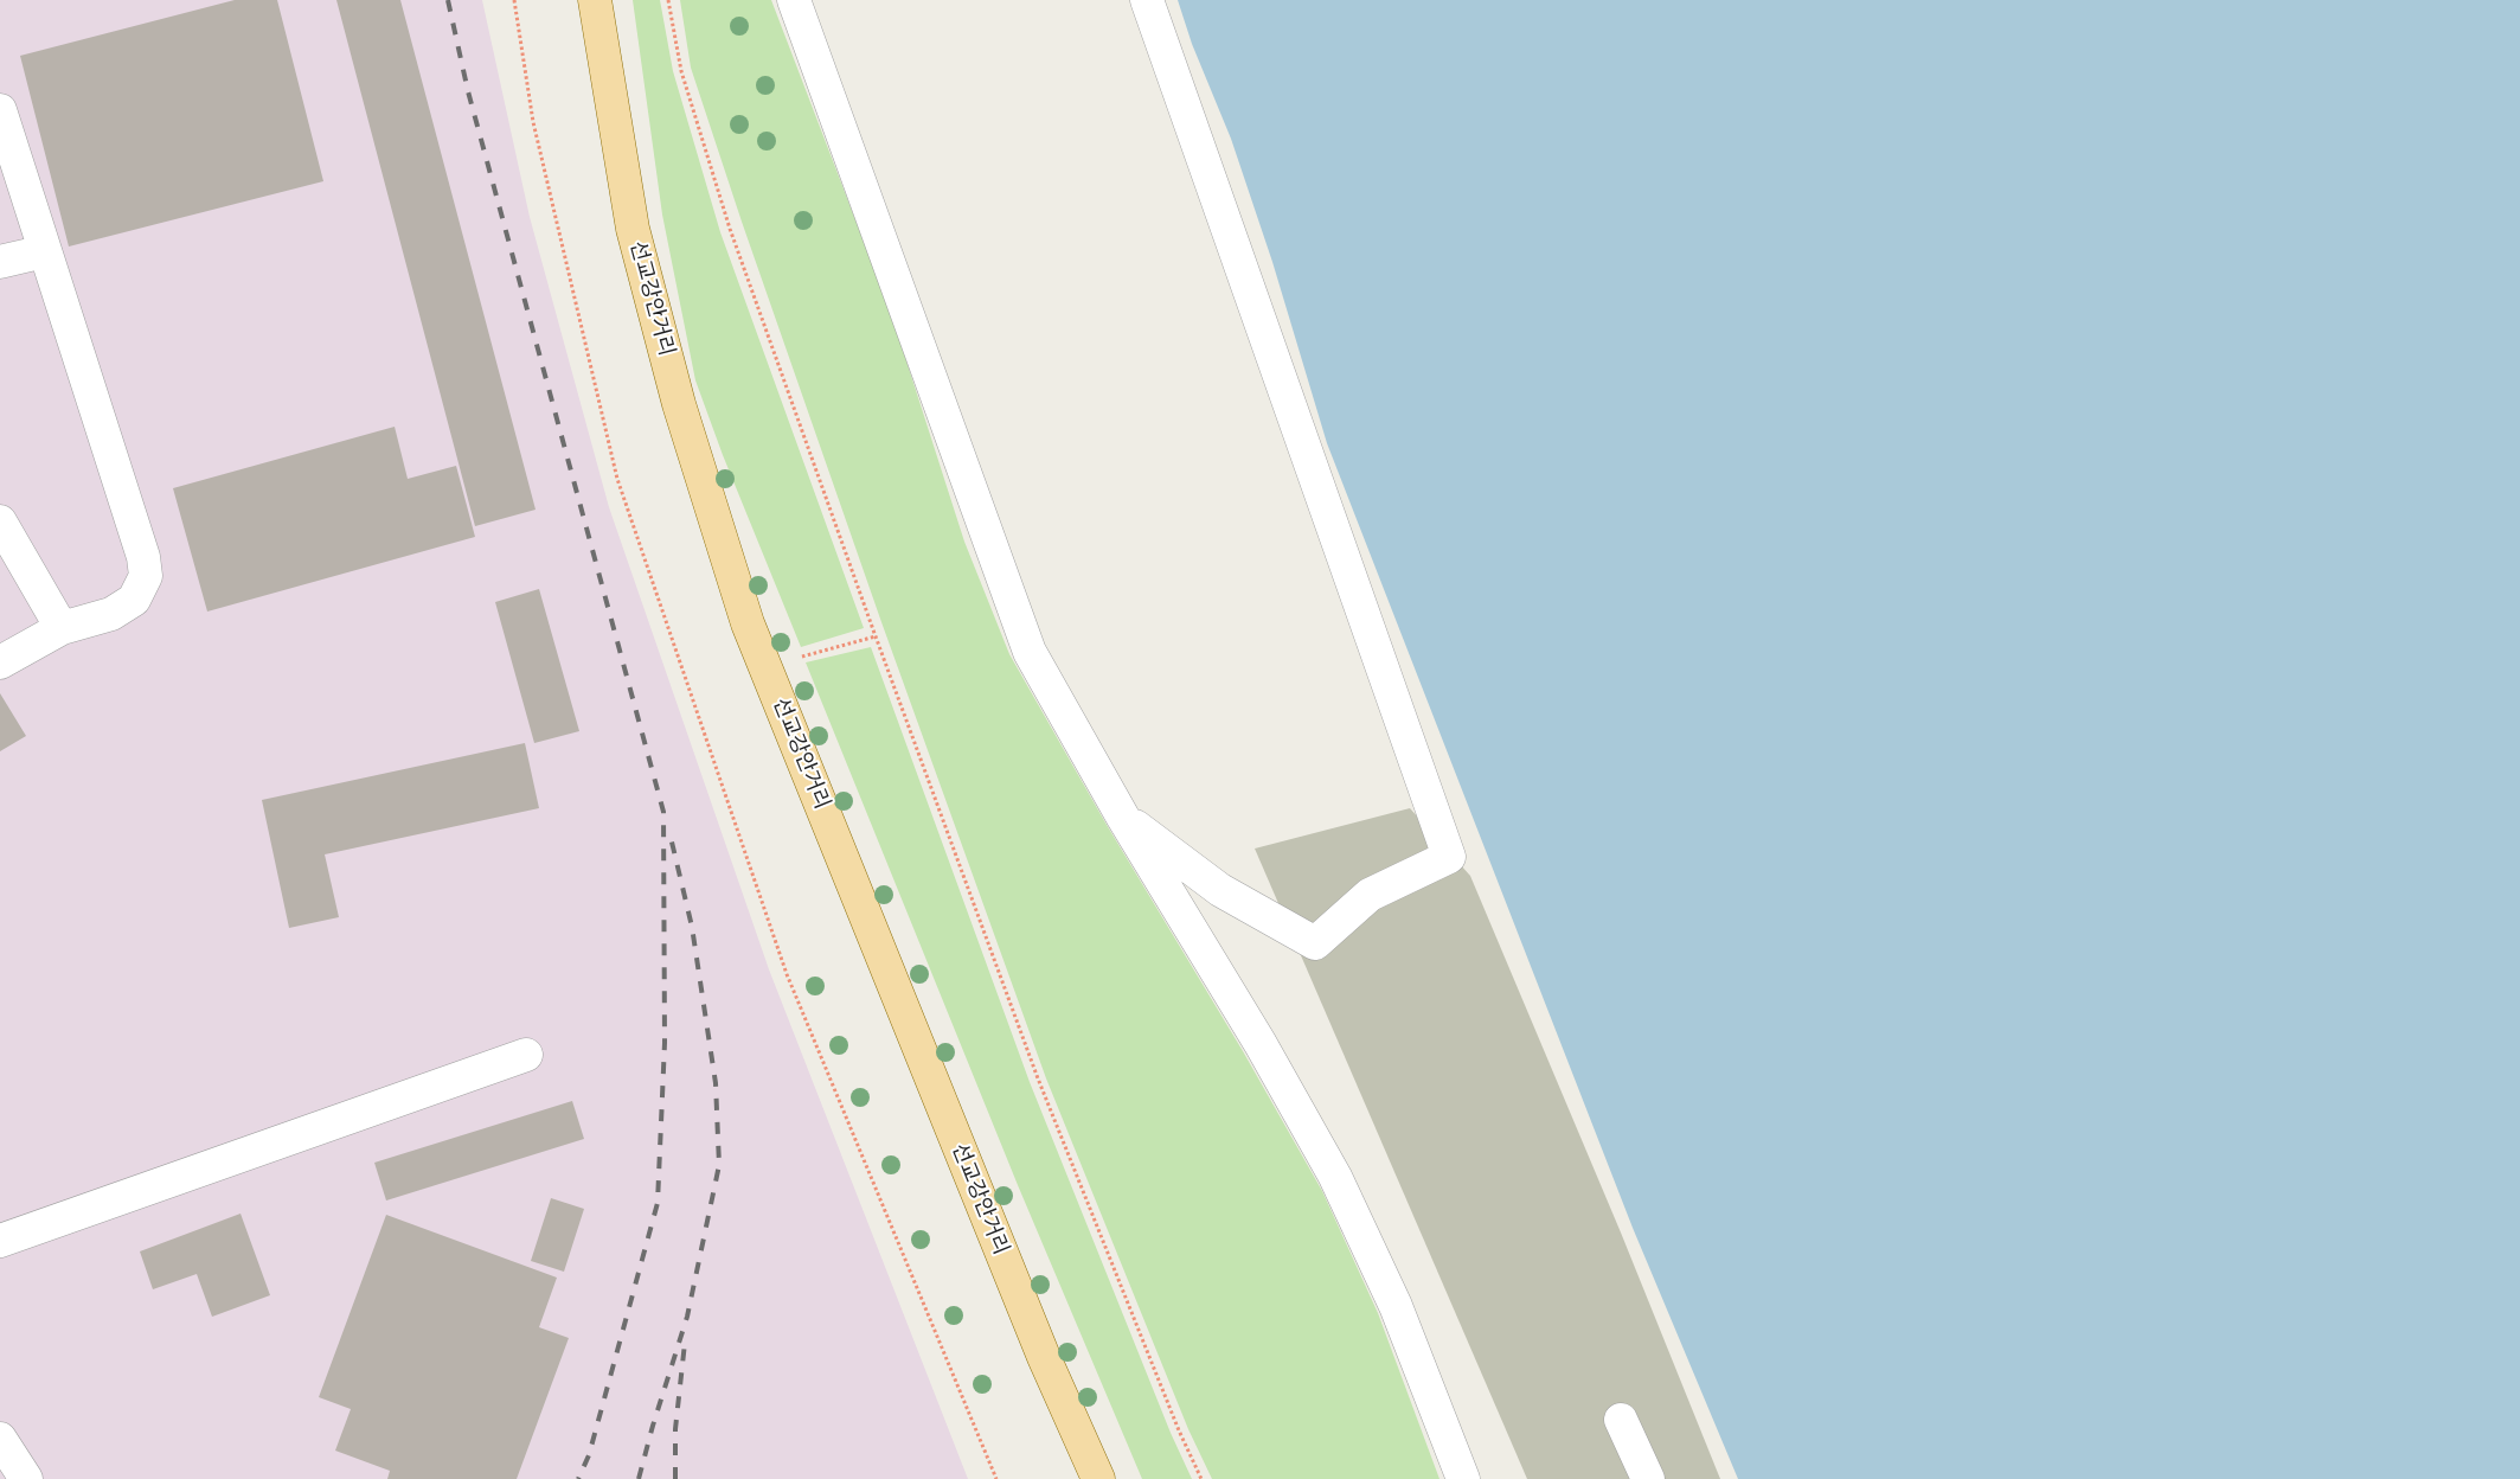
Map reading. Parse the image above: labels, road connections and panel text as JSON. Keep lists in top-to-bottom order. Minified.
{"streets":{"main road":["선교강안거리"]}}
